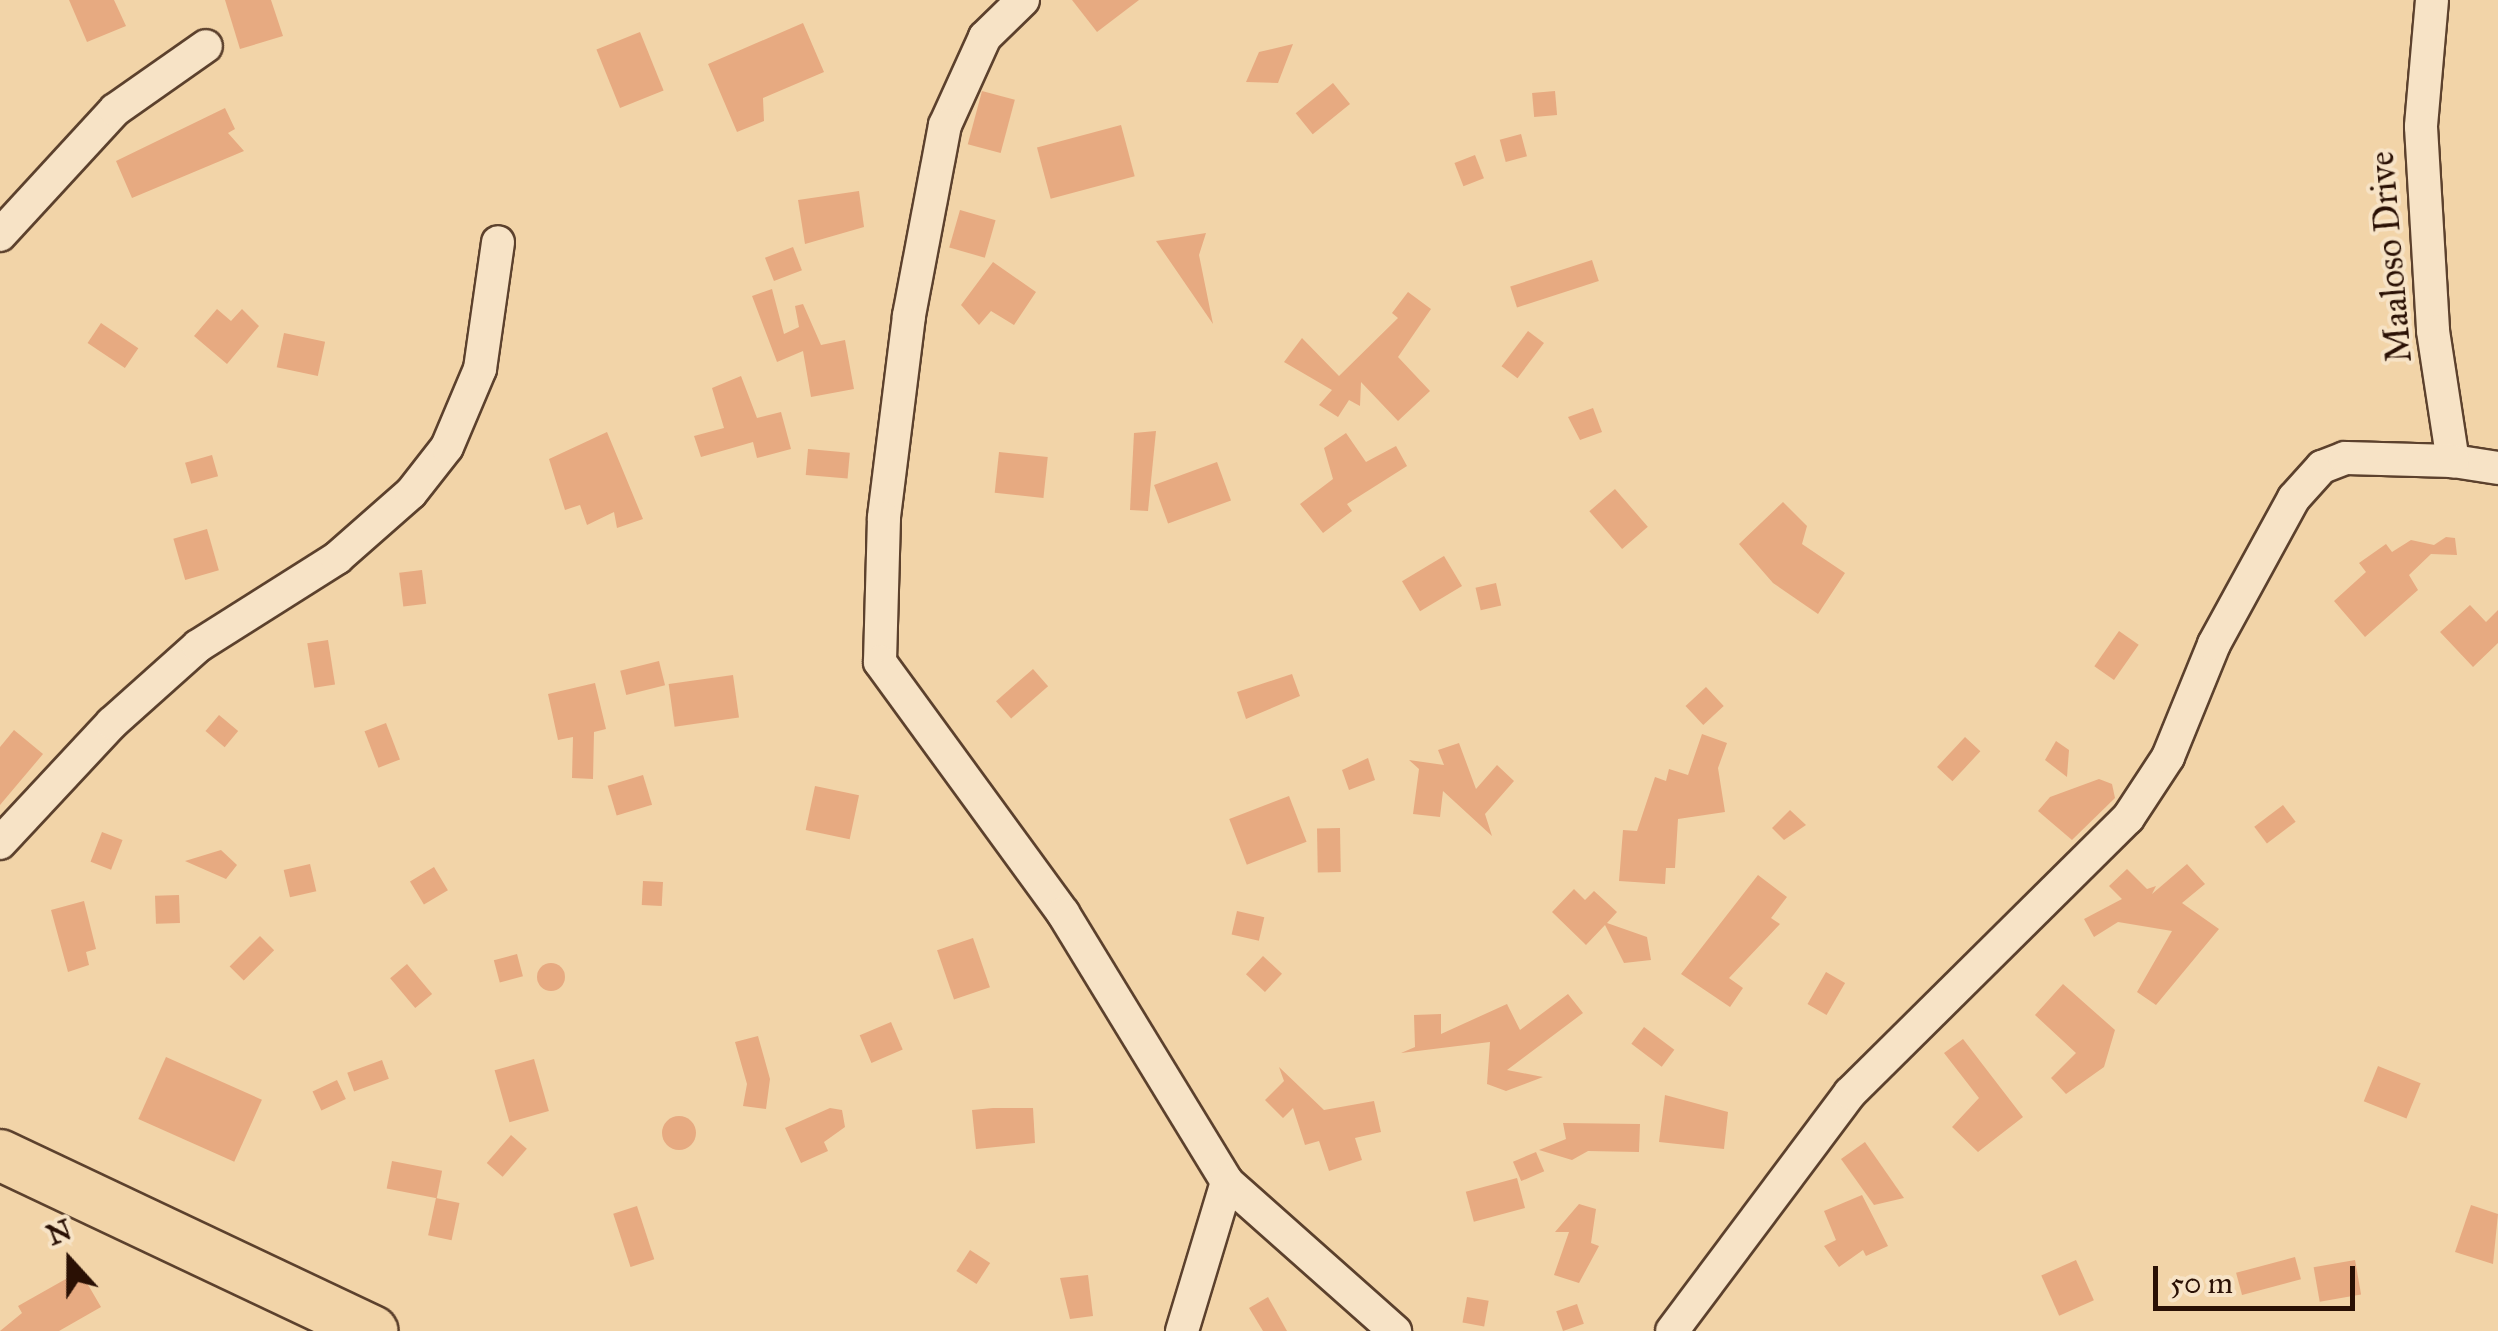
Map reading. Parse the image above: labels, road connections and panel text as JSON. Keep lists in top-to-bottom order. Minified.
{"streets":{"street":["Maaloso Drive"]},"scale_bar":"50 m","north":"top"}
